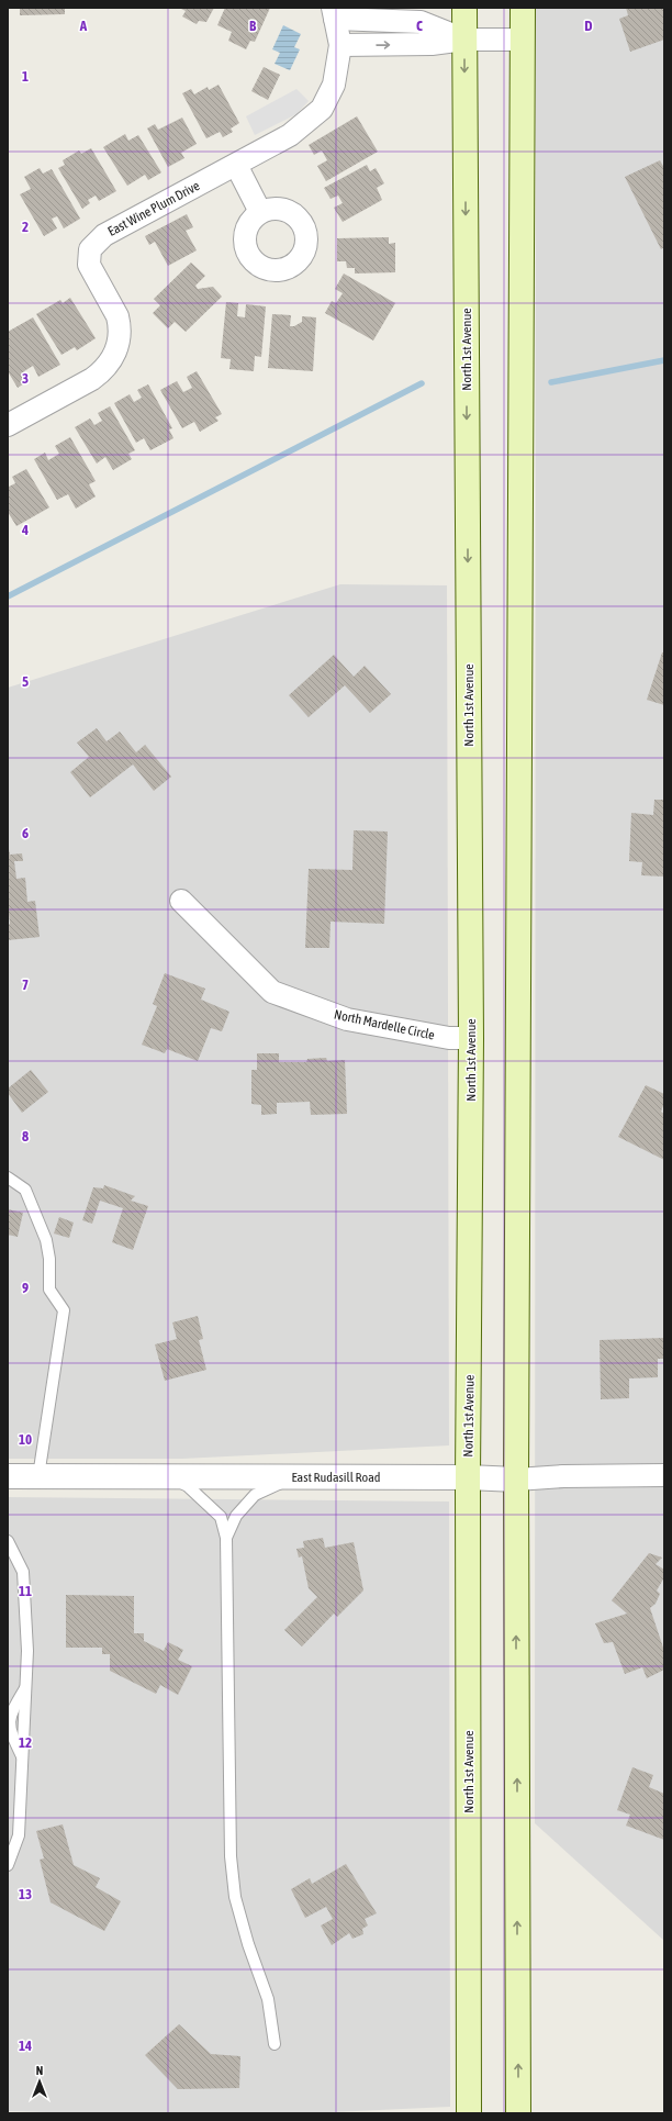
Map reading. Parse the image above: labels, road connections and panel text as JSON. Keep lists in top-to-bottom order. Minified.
{"streets":{"main road":["North 1st Avenue"],"street":["East Wine Plum Drive","North Mardelle Circle","East Rudasill Road"]},"crossings":[["North 1st Avenue","North Mardelle Circle"],["North 1st Avenue","East Rudasill Road"]],"north":"top","grid":{"columns":["A","B","C","D"],"rows":["1","2","3","4","5","6","7","8","9","10","11","12","13","14"]}}
